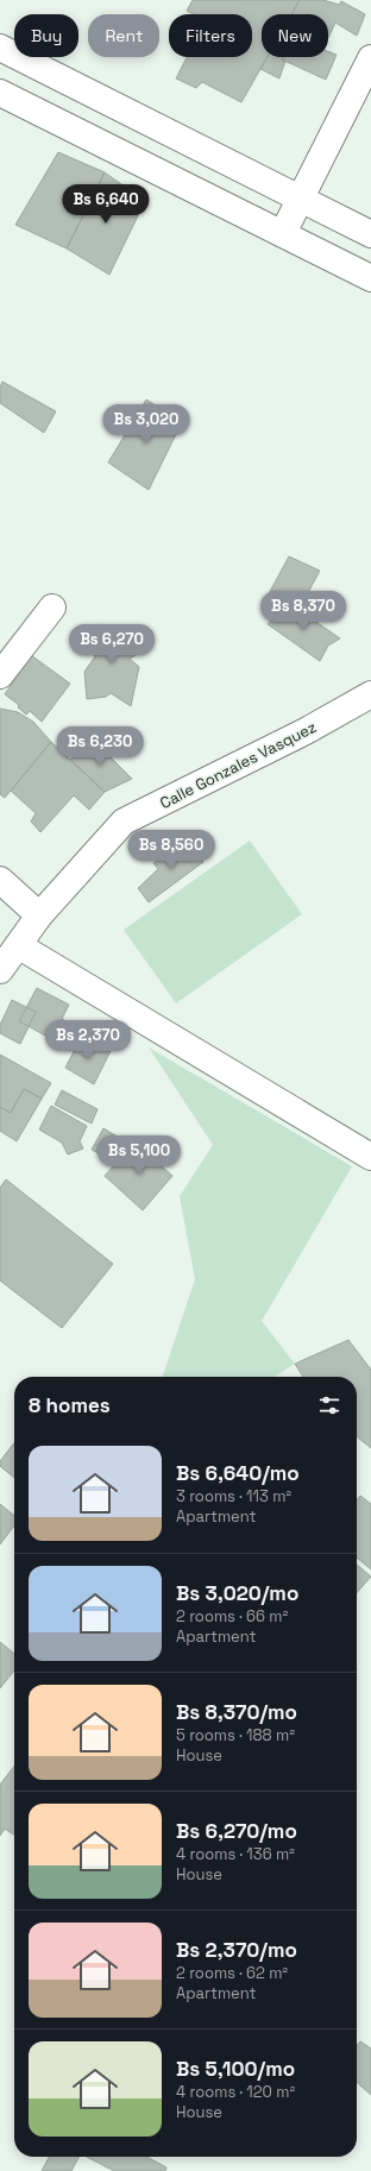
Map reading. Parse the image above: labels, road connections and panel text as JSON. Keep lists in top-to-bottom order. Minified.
{"streets":{"street":["Calle Gonzales Vasquez"]},"page":{"chip":["Buy","Rent","Filters","New"],"price":["Bs 6,640","Bs 3,020","Bs 8,370","Bs 6,270","Bs 6,230","Bs 8,560","Bs 2,370","Bs 5,100"],"heading":"8 homes","list":[{"name":"Bs 6,640/mo","note":"3 rooms · 113 m² · Apartment"},{"name":"Bs 3,020/mo","note":"2 rooms · 66 m² · Apartment"},{"name":"Bs 8,370/mo","note":"5 rooms · 188 m² · House"},{"name":"Bs 6,270/mo","note":"4 rooms · 136 m² · House"},{"name":"Bs 2,370/mo","note":"2 rooms · 62 m² · Apartment"},{"name":"Bs 5,100/mo","note":"4 rooms · 120 m² · House"}]}}
